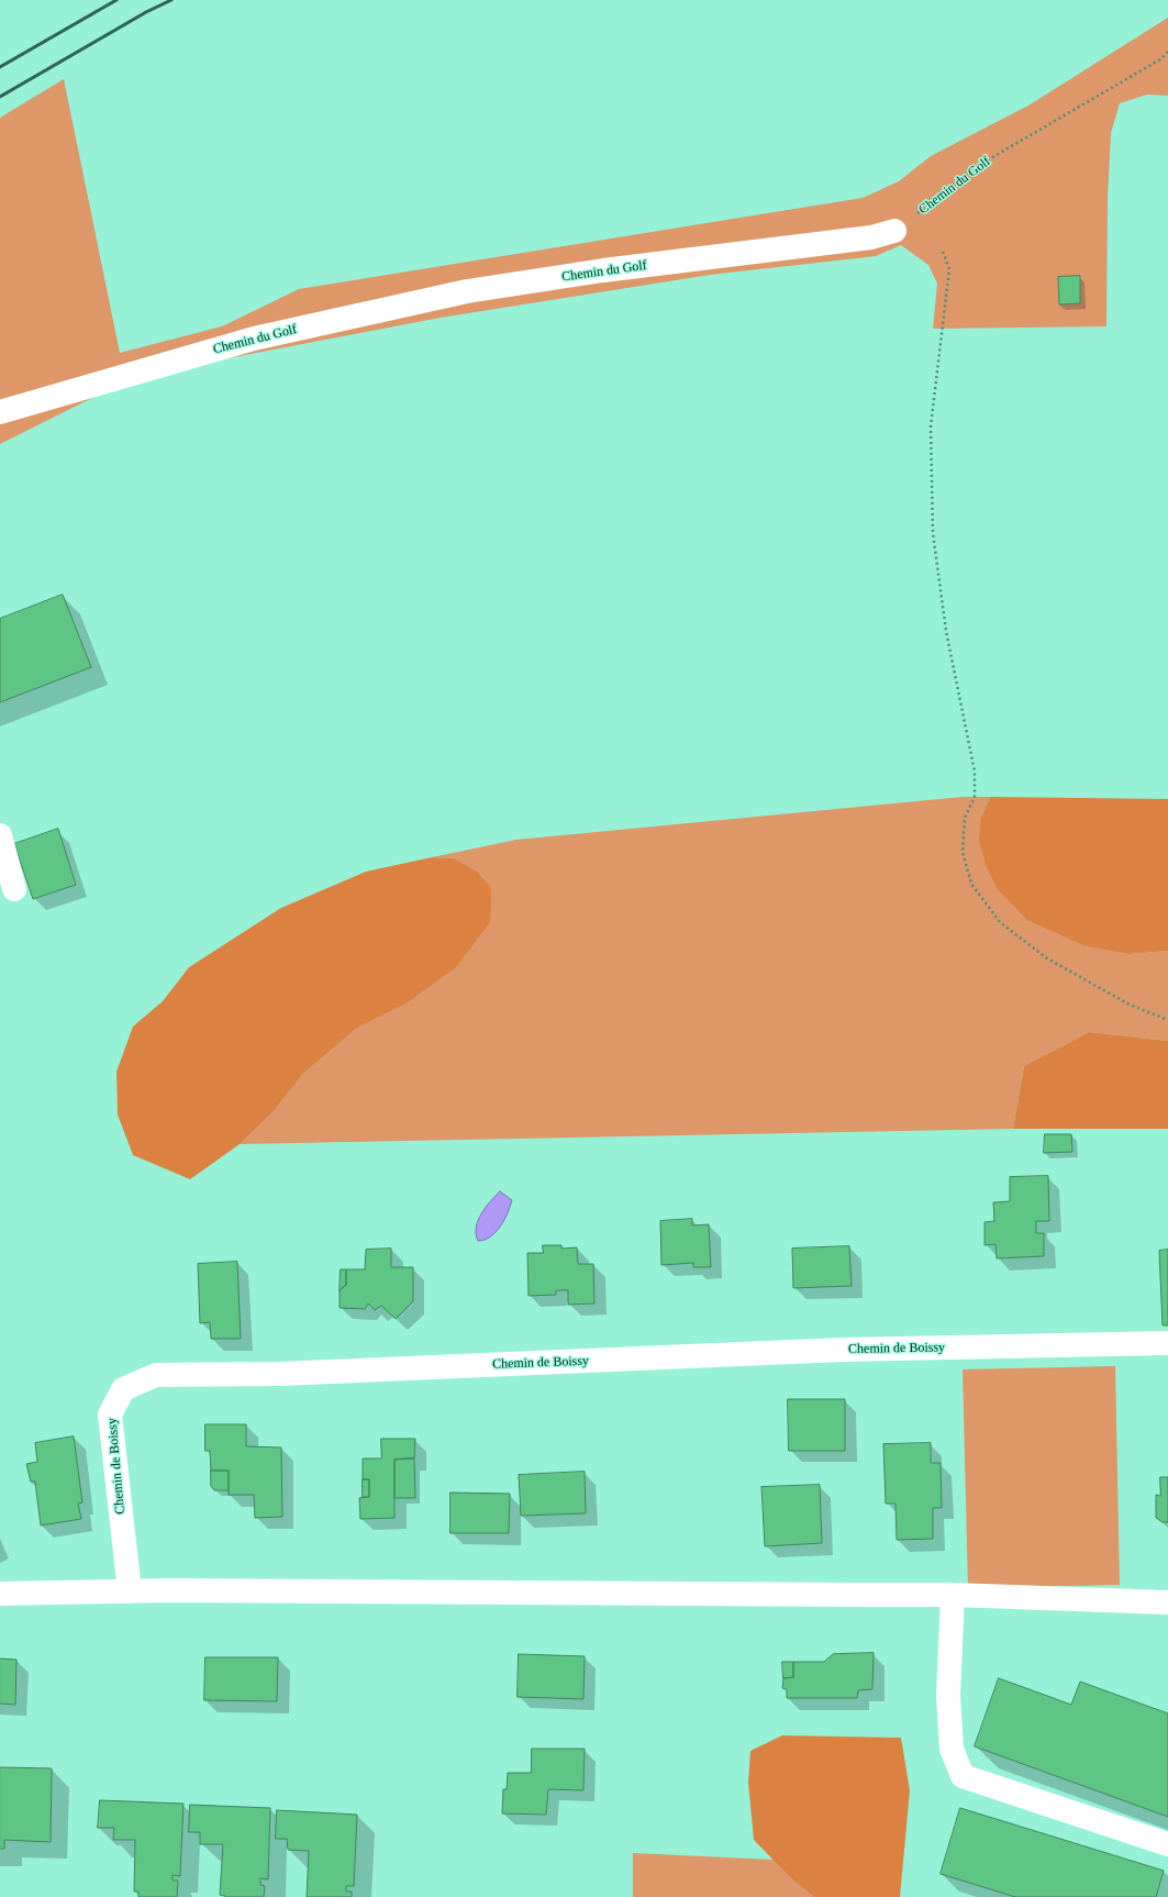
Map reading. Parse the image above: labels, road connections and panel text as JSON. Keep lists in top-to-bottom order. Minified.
{"streets":{"street":["Chemin du Golf","Chemin de Boissy"]}}
